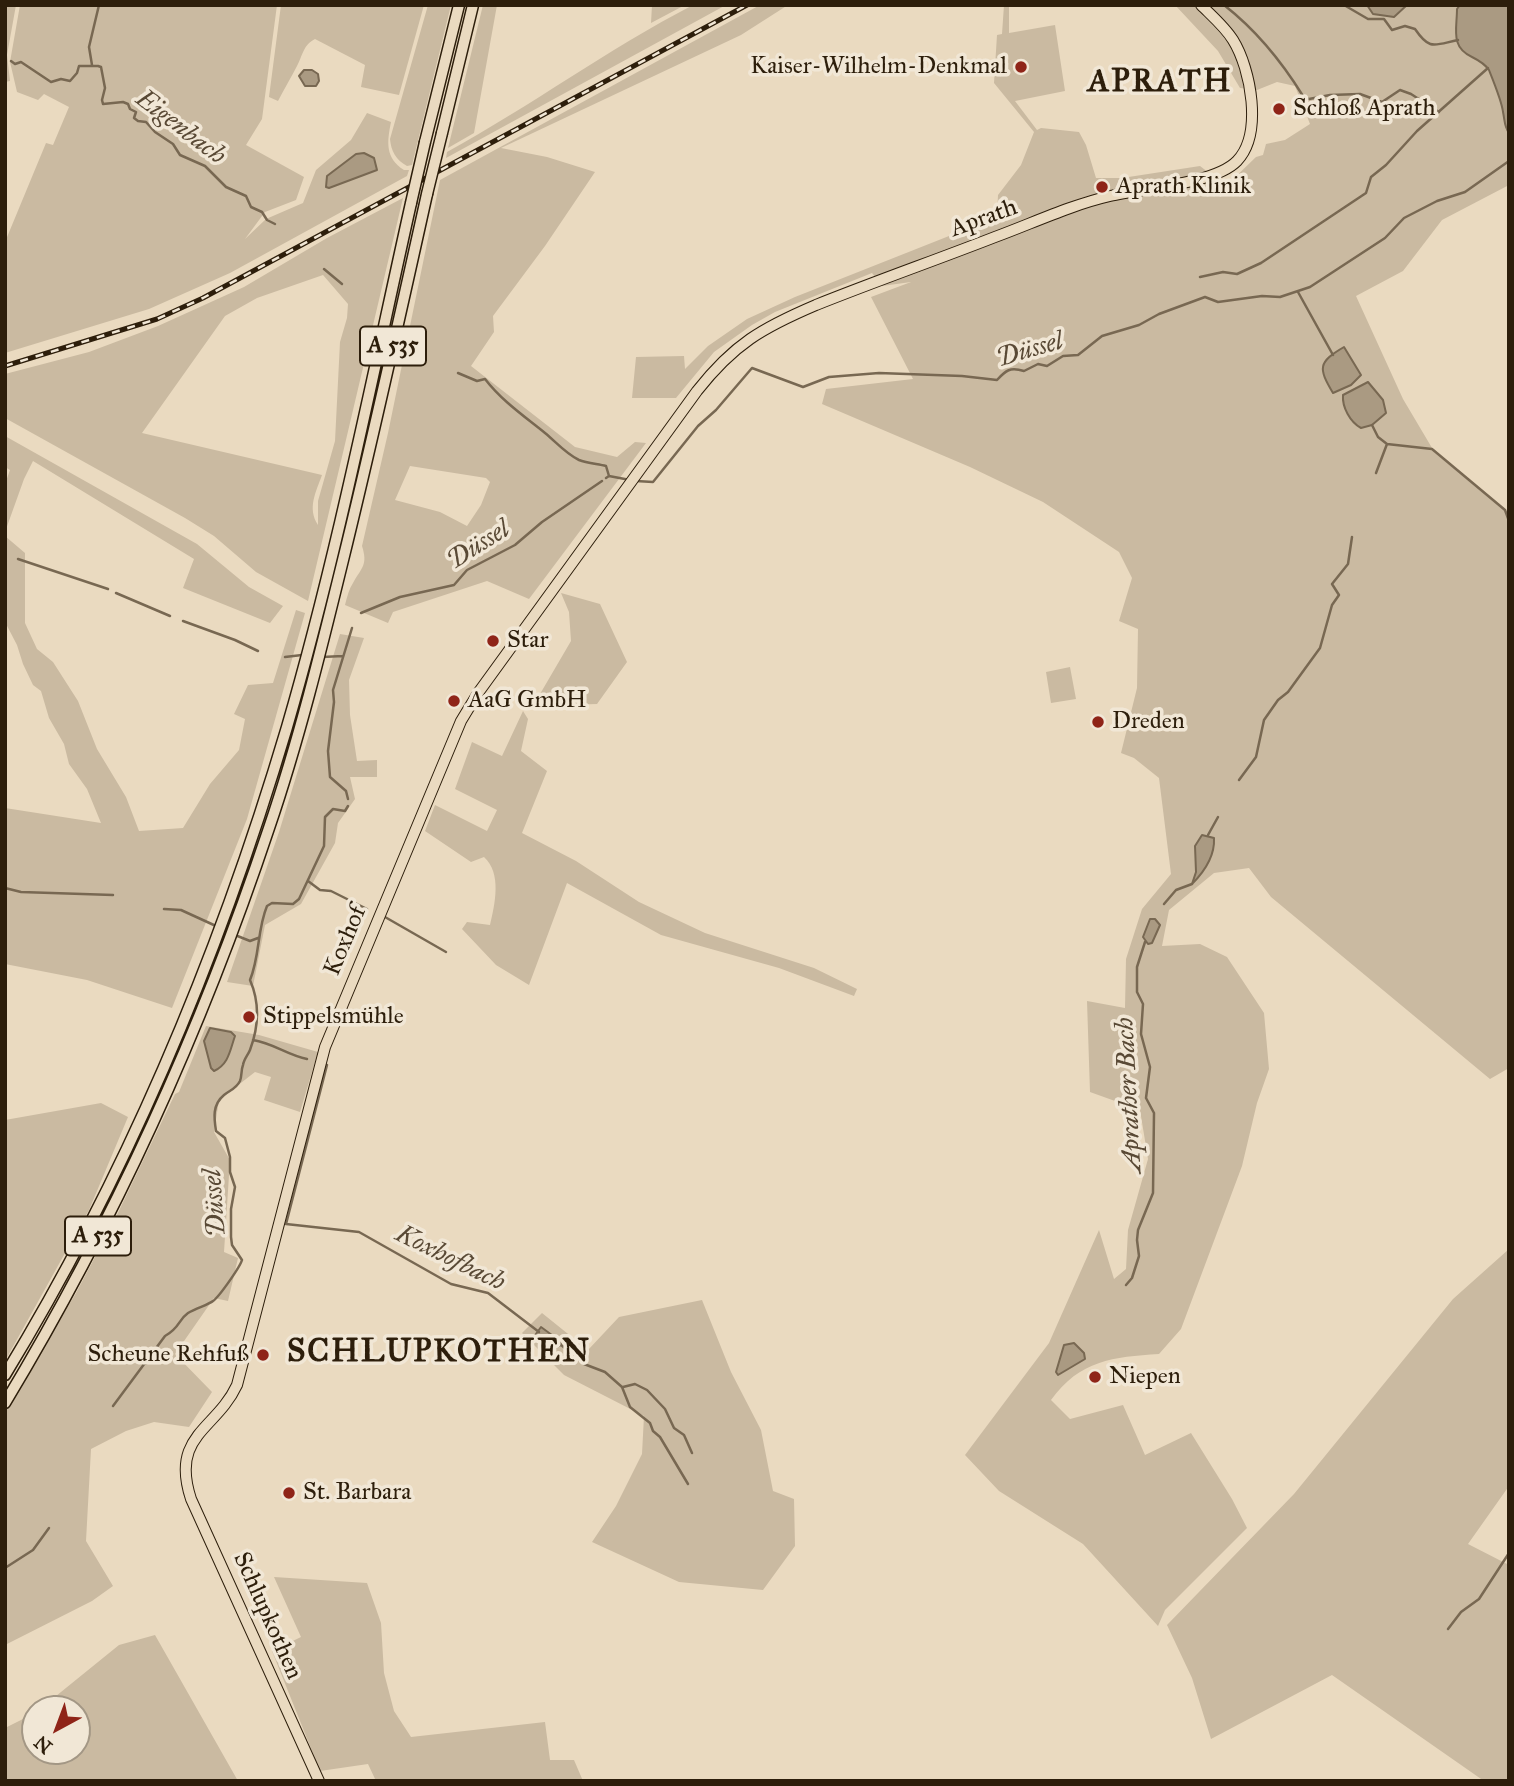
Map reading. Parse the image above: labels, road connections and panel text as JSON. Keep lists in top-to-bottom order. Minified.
{"streets":{"highway":["A 535"],"main road":["Aprath","Koxhof","Schlupkothen"]},"crossings":[["Aprath","Koxhof"],["Koxhof","Schlupkothen"]],"districts":["APRATH","SCHLUPKOTHEN"],"water":["Eigenbach","Düssel","Aprather Bach","Koxhofbach"],"places":["Kaiser-Wilhelm-Denkmal","Schloß Aprath","Aprath Klinik","Star","AaG GmbH","Dreden","Stippelsmühle","Scheune Rehfuß","Niepen","St. Barbara"],"north":"bottom left"}
